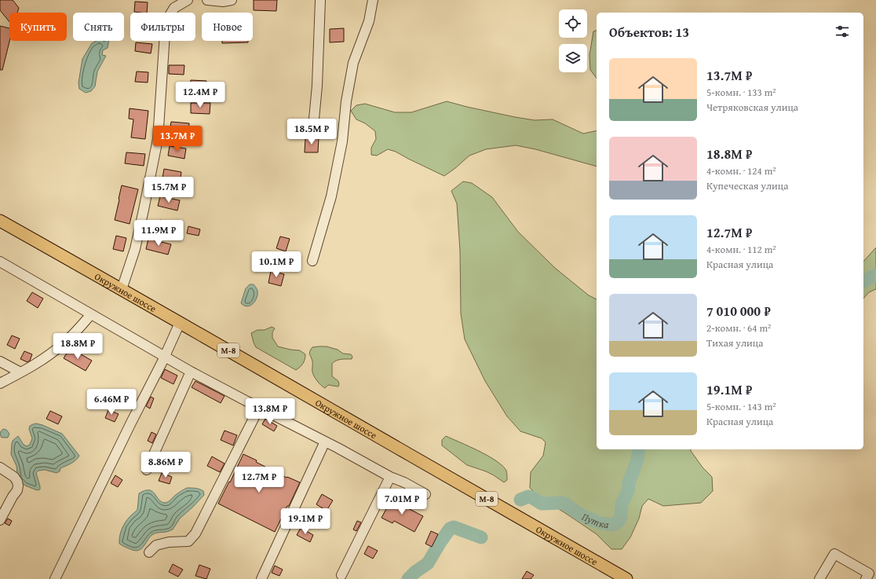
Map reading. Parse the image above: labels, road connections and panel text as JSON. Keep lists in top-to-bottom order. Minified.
{"streets":{"main road":["Окружное шоссе","М-8"]},"water":["Путка"],"page":{"chip":["Купить","Снять","Фильтры","Новое"],"heading":"Объектов: 13","list":[{"name":"13.7M ₽","note":"5-комн. · 133 m² · Четряковская улица"},{"name":"18.8M ₽","note":"4-комн. · 124 m² · Купеческая улица"},{"name":"12.7M ₽","note":"4-комн. · 112 m² · Красная улица"},{"name":"7 010 000 ₽","note":"2-комн. · 64 m² · Тихая улица"},{"name":"19.1M ₽","note":"5-комн. · 143 m² · Красная улица"}],"price":["12.4M ₽","18.5M ₽","13.7M ₽","15.7M ₽","11.9M ₽","10.1M ₽","18.8M ₽","6.46M ₽","13.8M ₽","8.86M ₽","12.7M ₽","7.01M ₽","19.1M ₽"]}}
